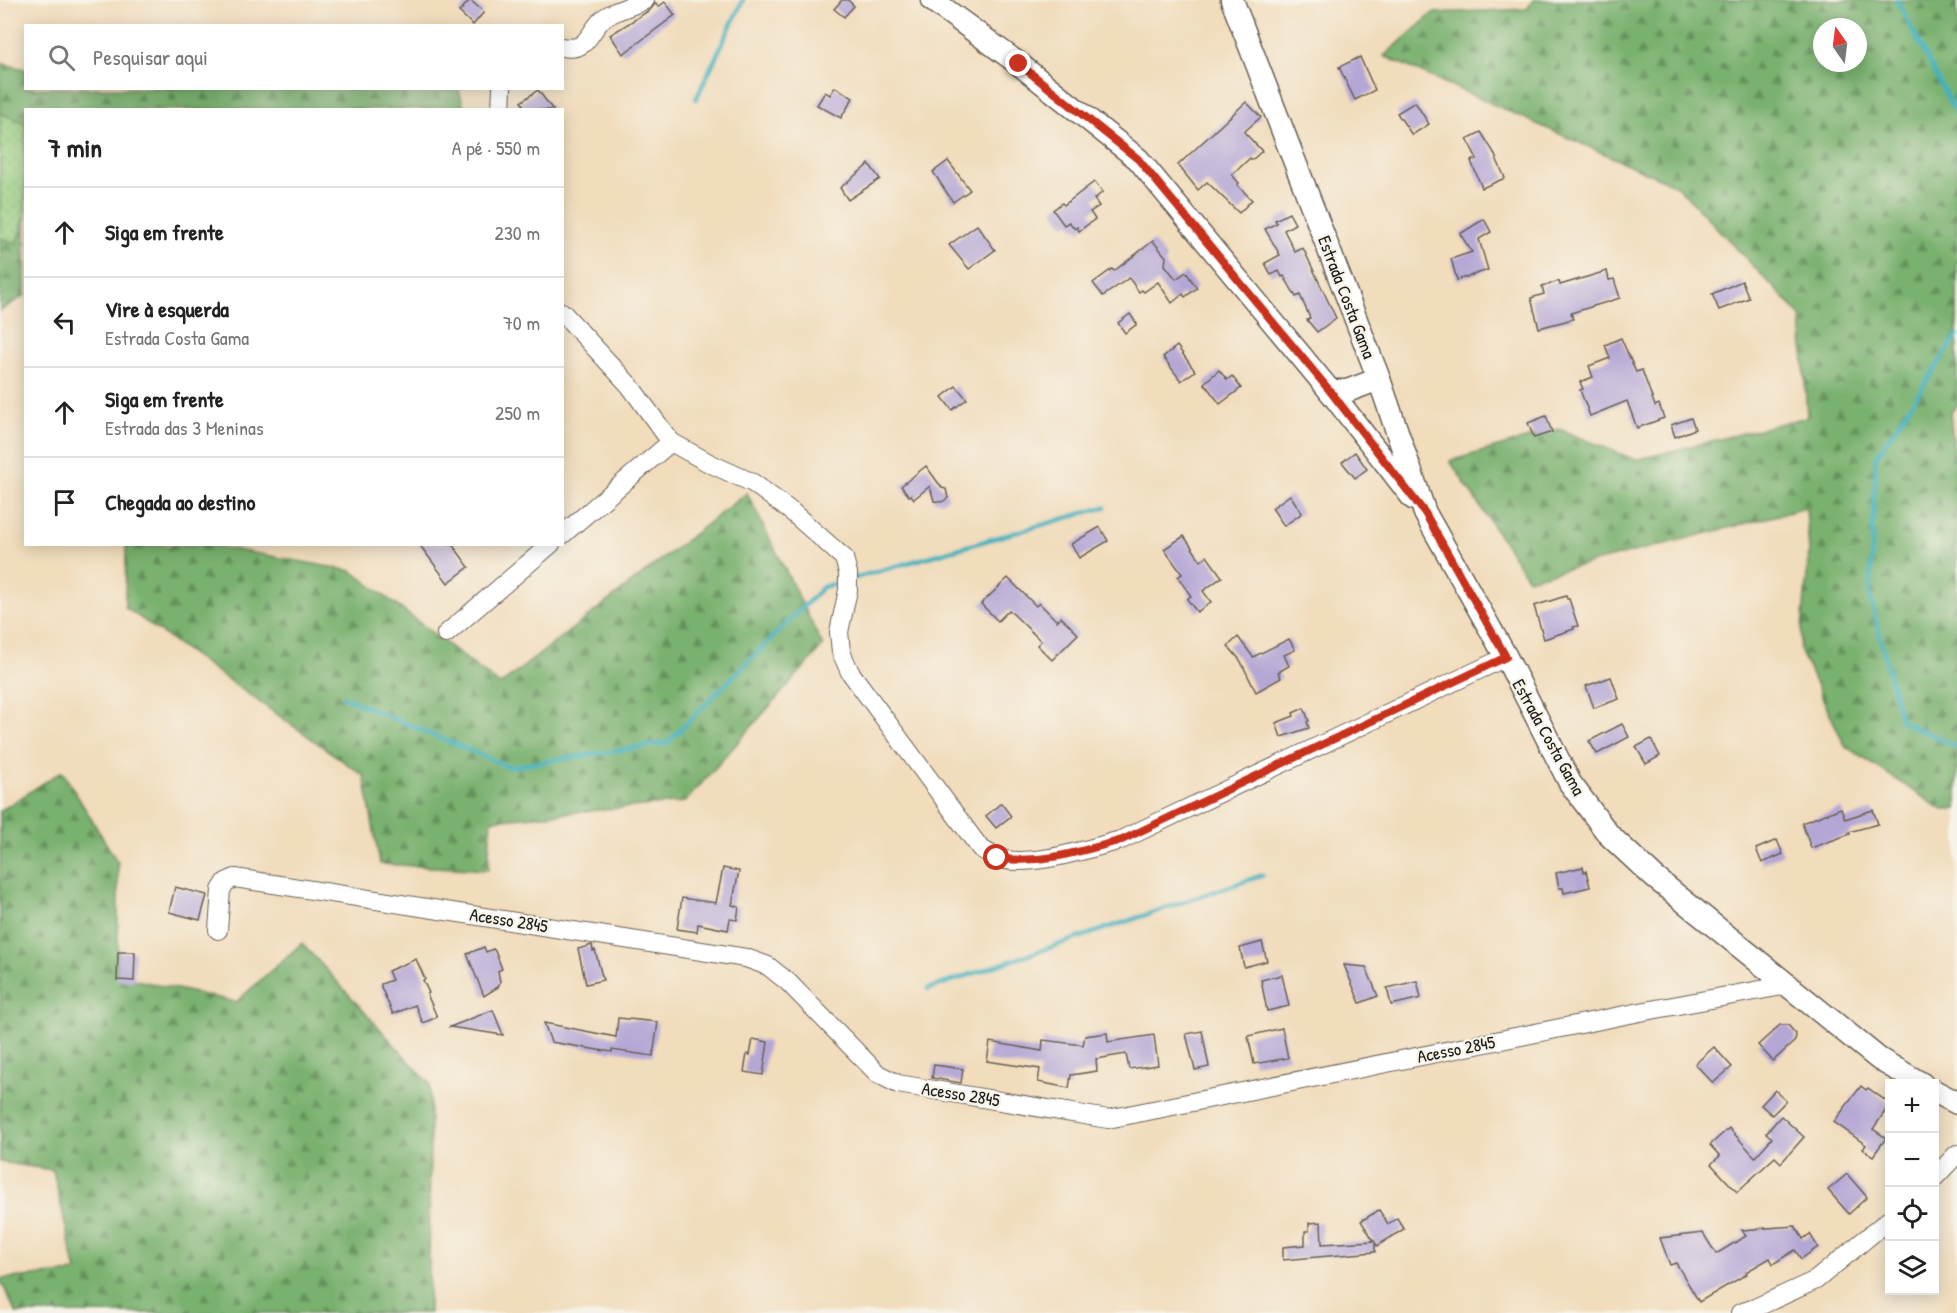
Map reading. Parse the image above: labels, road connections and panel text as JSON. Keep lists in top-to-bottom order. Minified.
{"streets":{"main road":["Estrada Costa Gama"],"street":["Acesso 2845"]},"crossings":[["Estrada Costa Gama","Acesso 2845"]],"north":"top","page":{"search":"Pesquisar aqui","heading":["7 min","A pé · 550 m"],"list":[["Siga em frente","230 m"],["Vire à esquerda","Estrada Costa Gama","70 m"],["Siga em frente","Estrada das 3 Meninas","250 m"],"Chegada ao destino"],"map_buttons":["+","−"]}}
